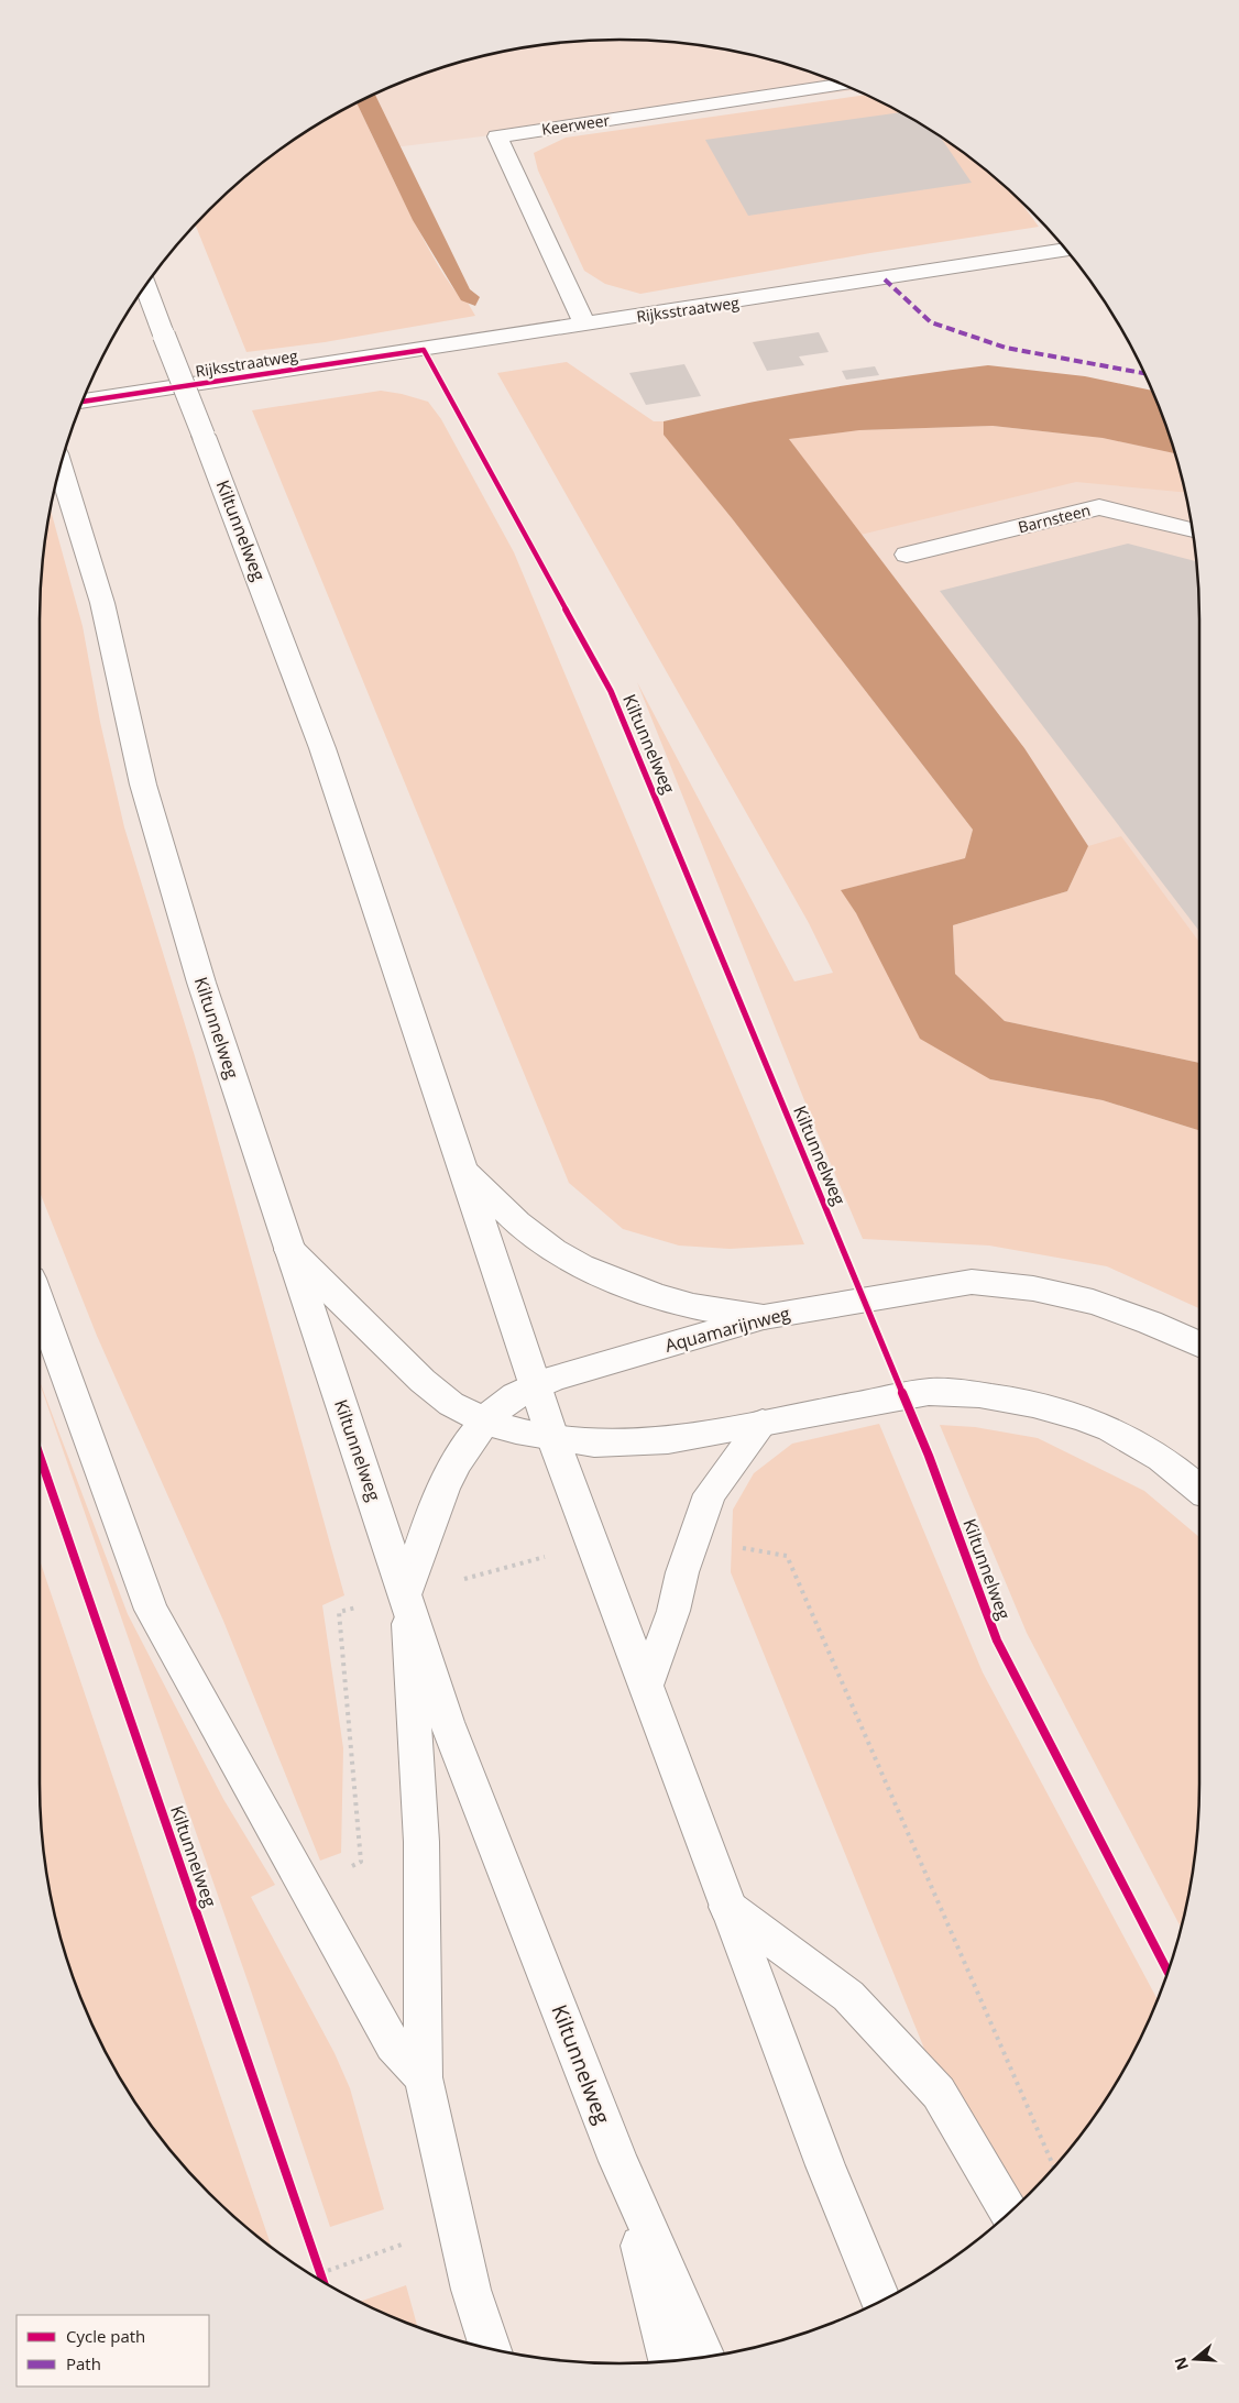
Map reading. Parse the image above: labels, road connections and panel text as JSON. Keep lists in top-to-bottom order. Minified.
{"streets":{"main road":["Keerweer","Rijksstraatweg","Barnsteen","Kiltunnelweg","Aquamarijnweg"]},"crossings":[["Keerweer","Rijksstraatweg"],["Kiltunnelweg","Aquamarijnweg"]],"legend":["Cycle path","Path"],"north":"left"}
